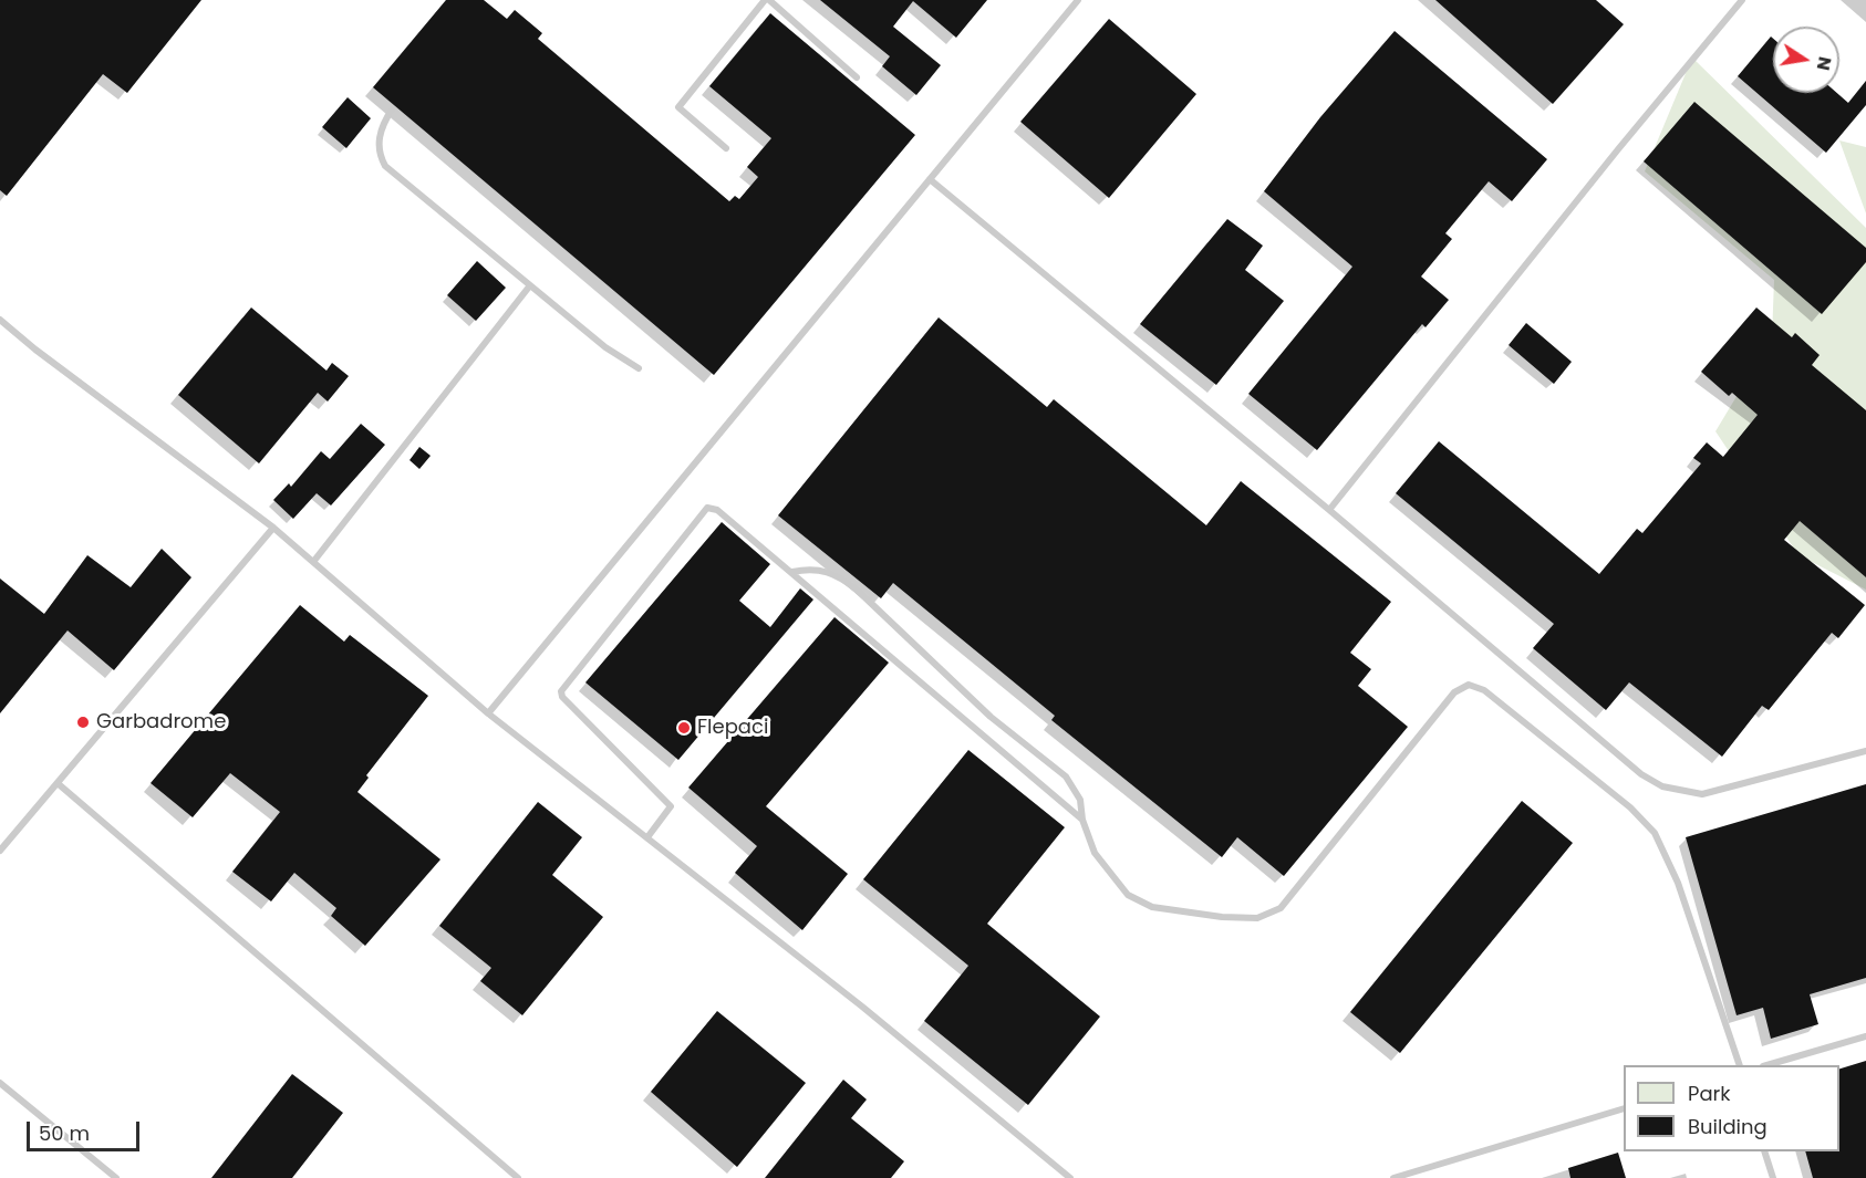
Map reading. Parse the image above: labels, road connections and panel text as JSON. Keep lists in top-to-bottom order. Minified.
{"places":["Garbadrome","Flepaci"],"legend":["Park","Building"],"scale_bar":"50 m","north":"right"}
